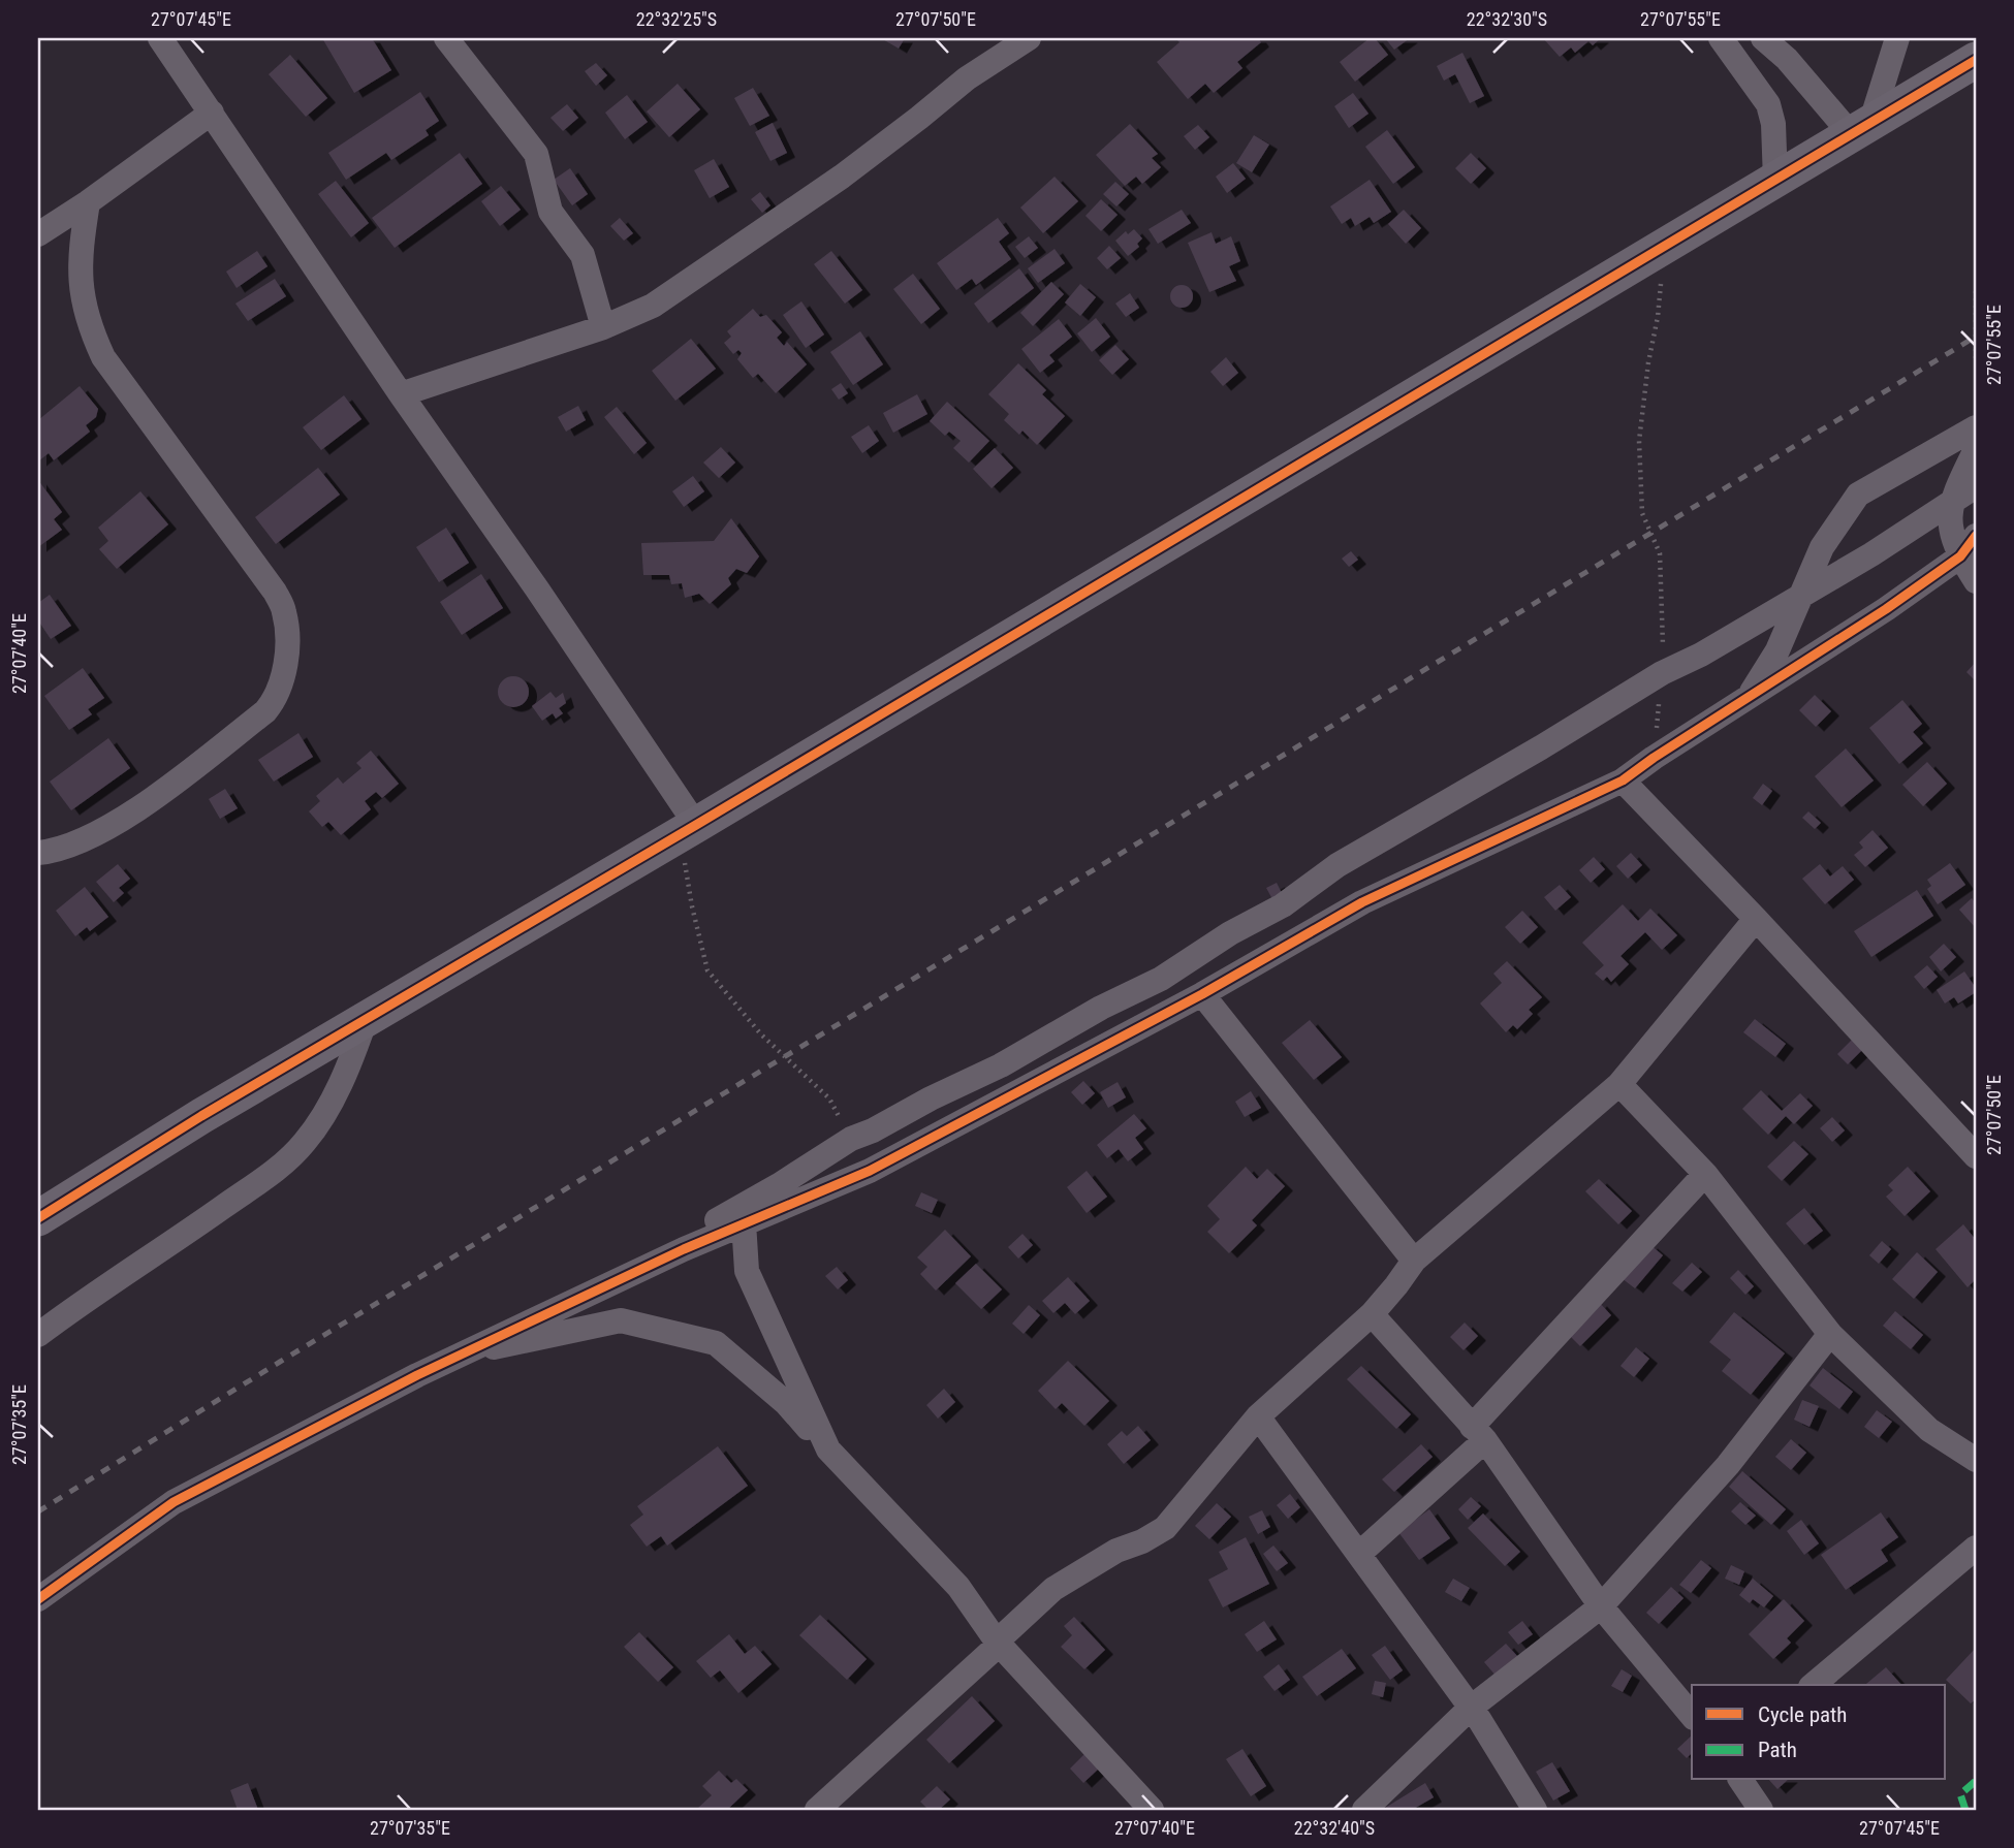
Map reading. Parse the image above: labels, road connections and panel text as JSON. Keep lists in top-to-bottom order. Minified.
{"legend":["Cycle path","Path"],"coordinates":["27°07'45\"E","22°32'25\"S","27°07'50\"E","22°32'30\"S","27°07'55\"E","27°07'40\"E","27°07'35\"E","22°32'40\"S"]}
